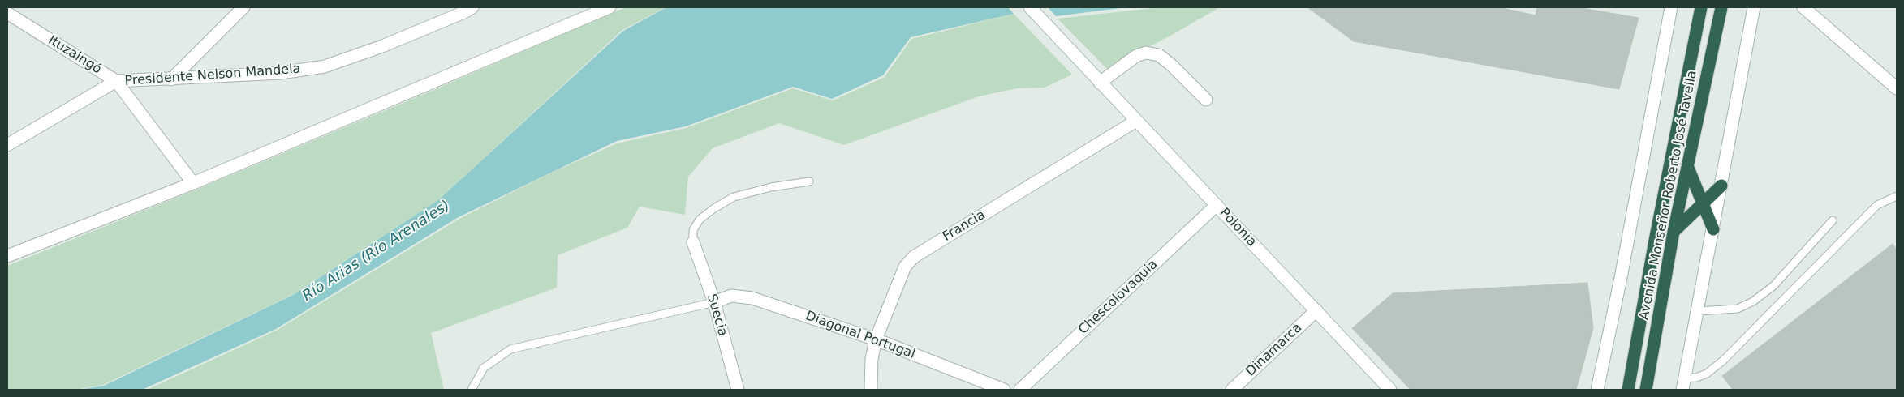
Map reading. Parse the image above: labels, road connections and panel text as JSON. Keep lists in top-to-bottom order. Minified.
{"streets":{"highway":["Avenida Monseñor Roberto José Tavella"],"street":["Ituzaingó","Presidente Nelson Mandela","Francia","Polonia","Chescolovaquia","Suecia","Diagonal Portugal","Dinamarca"]},"crossings":[["Ituzaingó","Presidente Nelson Mandela"],["Francia","Polonia"],["Francia","Diagonal Portugal"],["Polonia","Chescolovaquia"],["Polonia","Dinamarca"],["Suecia","Diagonal Portugal"]],"water":["Río Arias (Río Arenales)"]}
